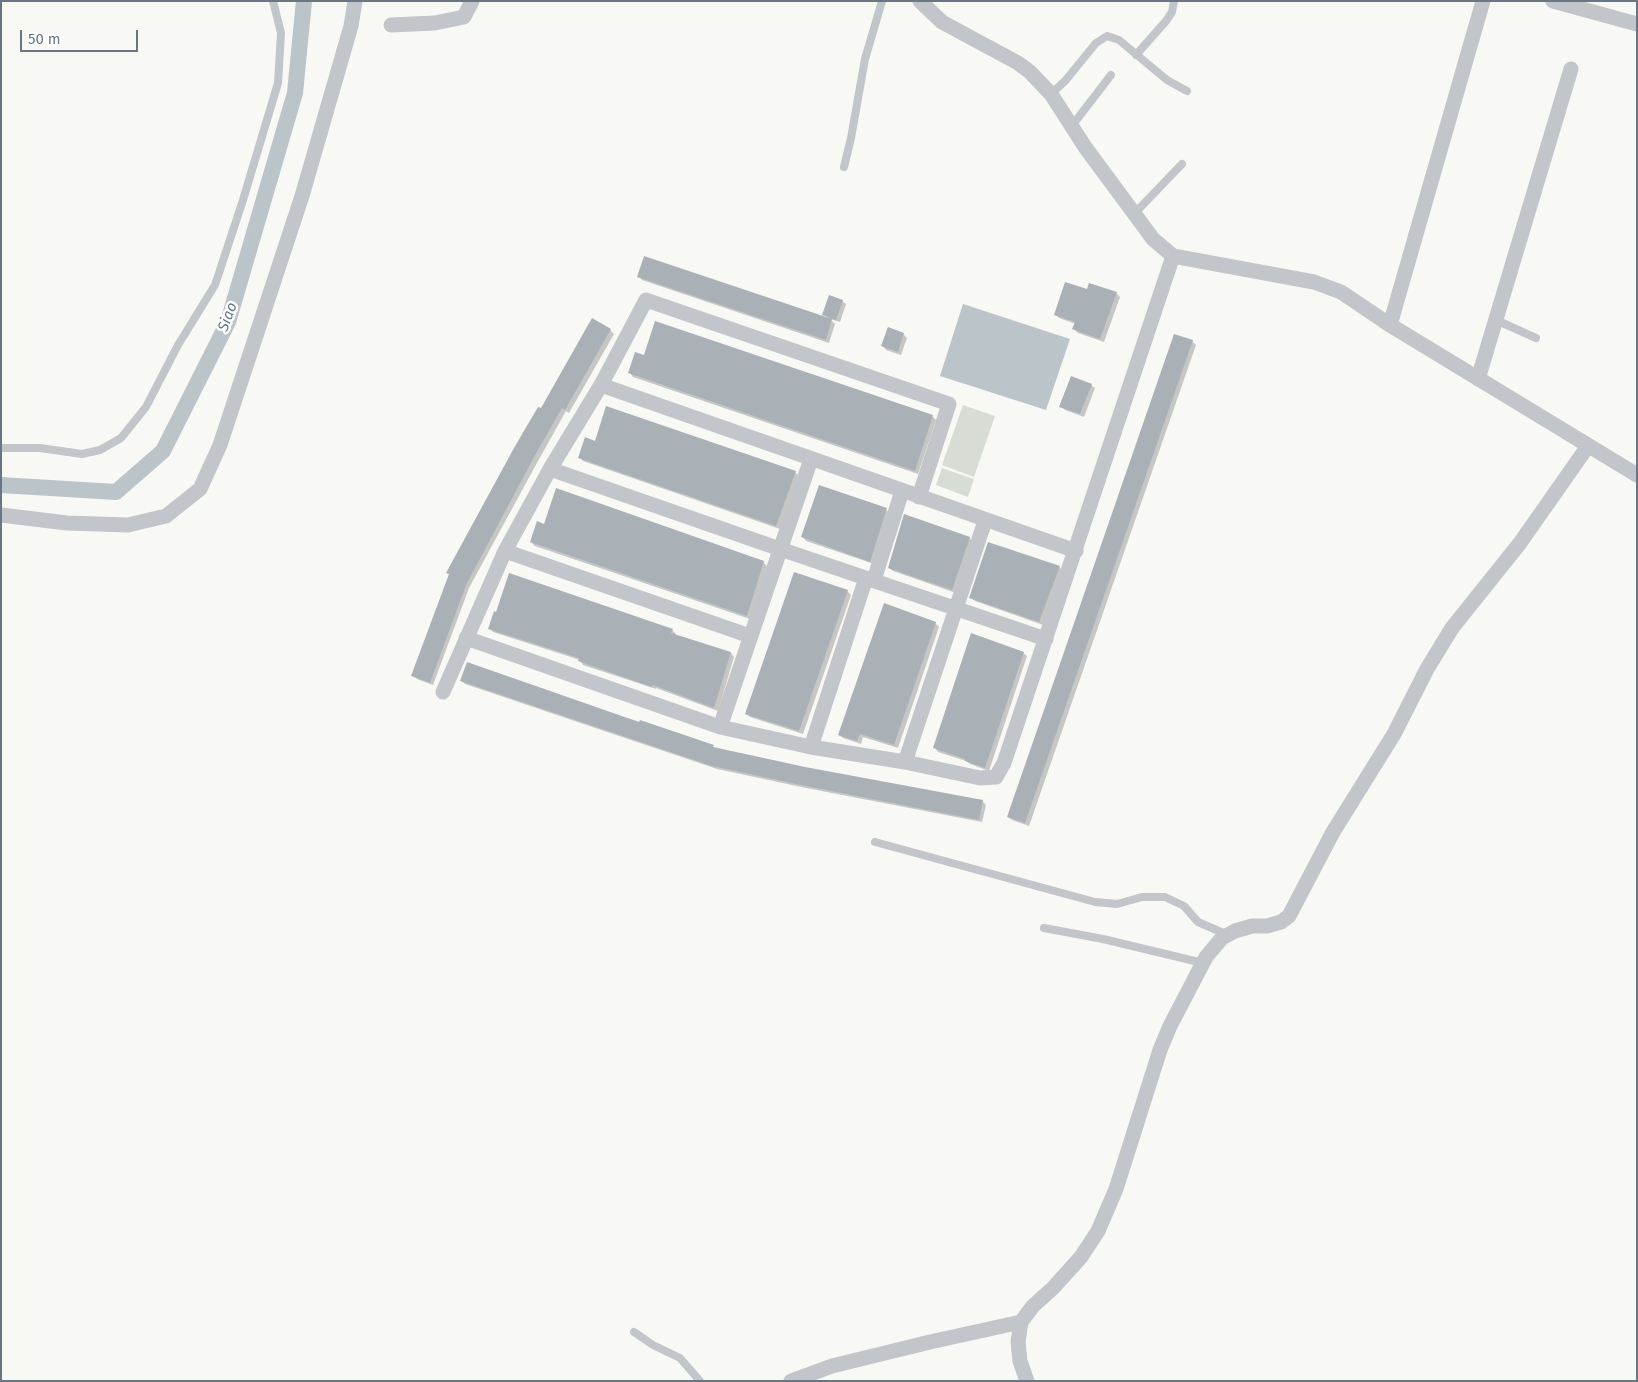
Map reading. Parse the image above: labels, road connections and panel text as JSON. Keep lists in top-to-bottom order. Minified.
{"water":["Siao"],"scale_bar":"50 m"}
